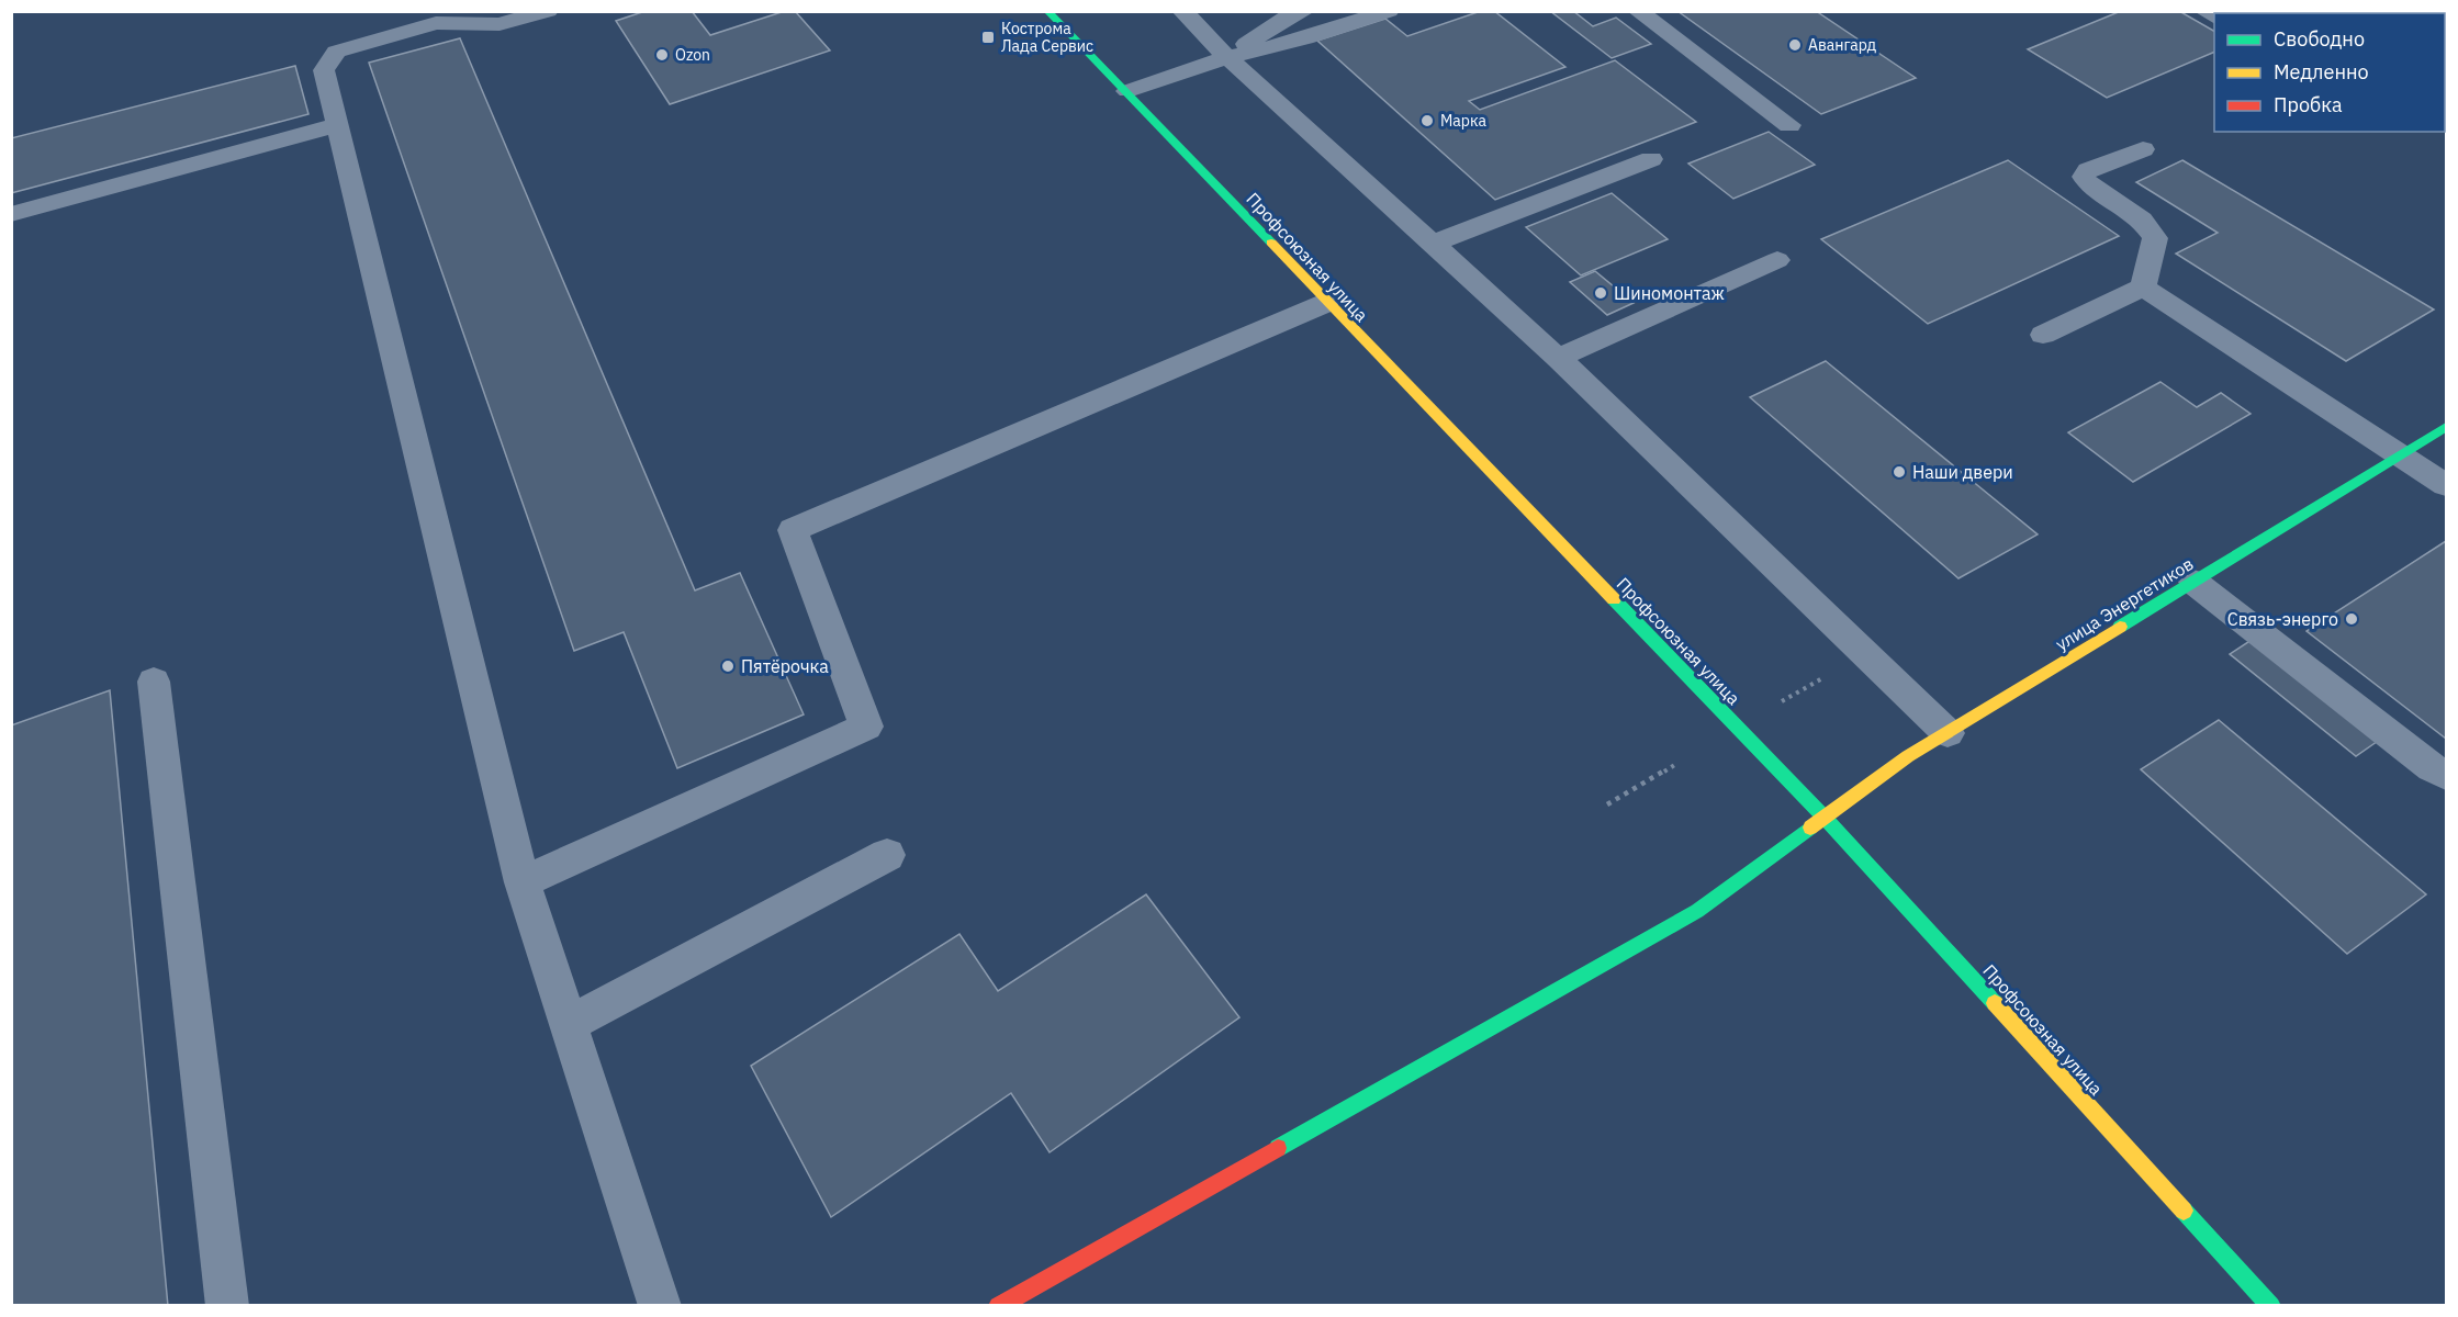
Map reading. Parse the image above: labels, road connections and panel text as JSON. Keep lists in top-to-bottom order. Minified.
{"streets":{"main road":["Профсоюзная улица","улица Энергетиков"]},"crossings":[["Профсоюзная улица","улица Энергетиков"]],"places":{"transit":["Кострома Лада Сервис"],"other":["Авангард","Ozon","Марка","Шиномонтаж","Наши двери","Связь-энерго","Пятёрочка"]},"legend":["Свободно","Медленно","Пробка"]}
